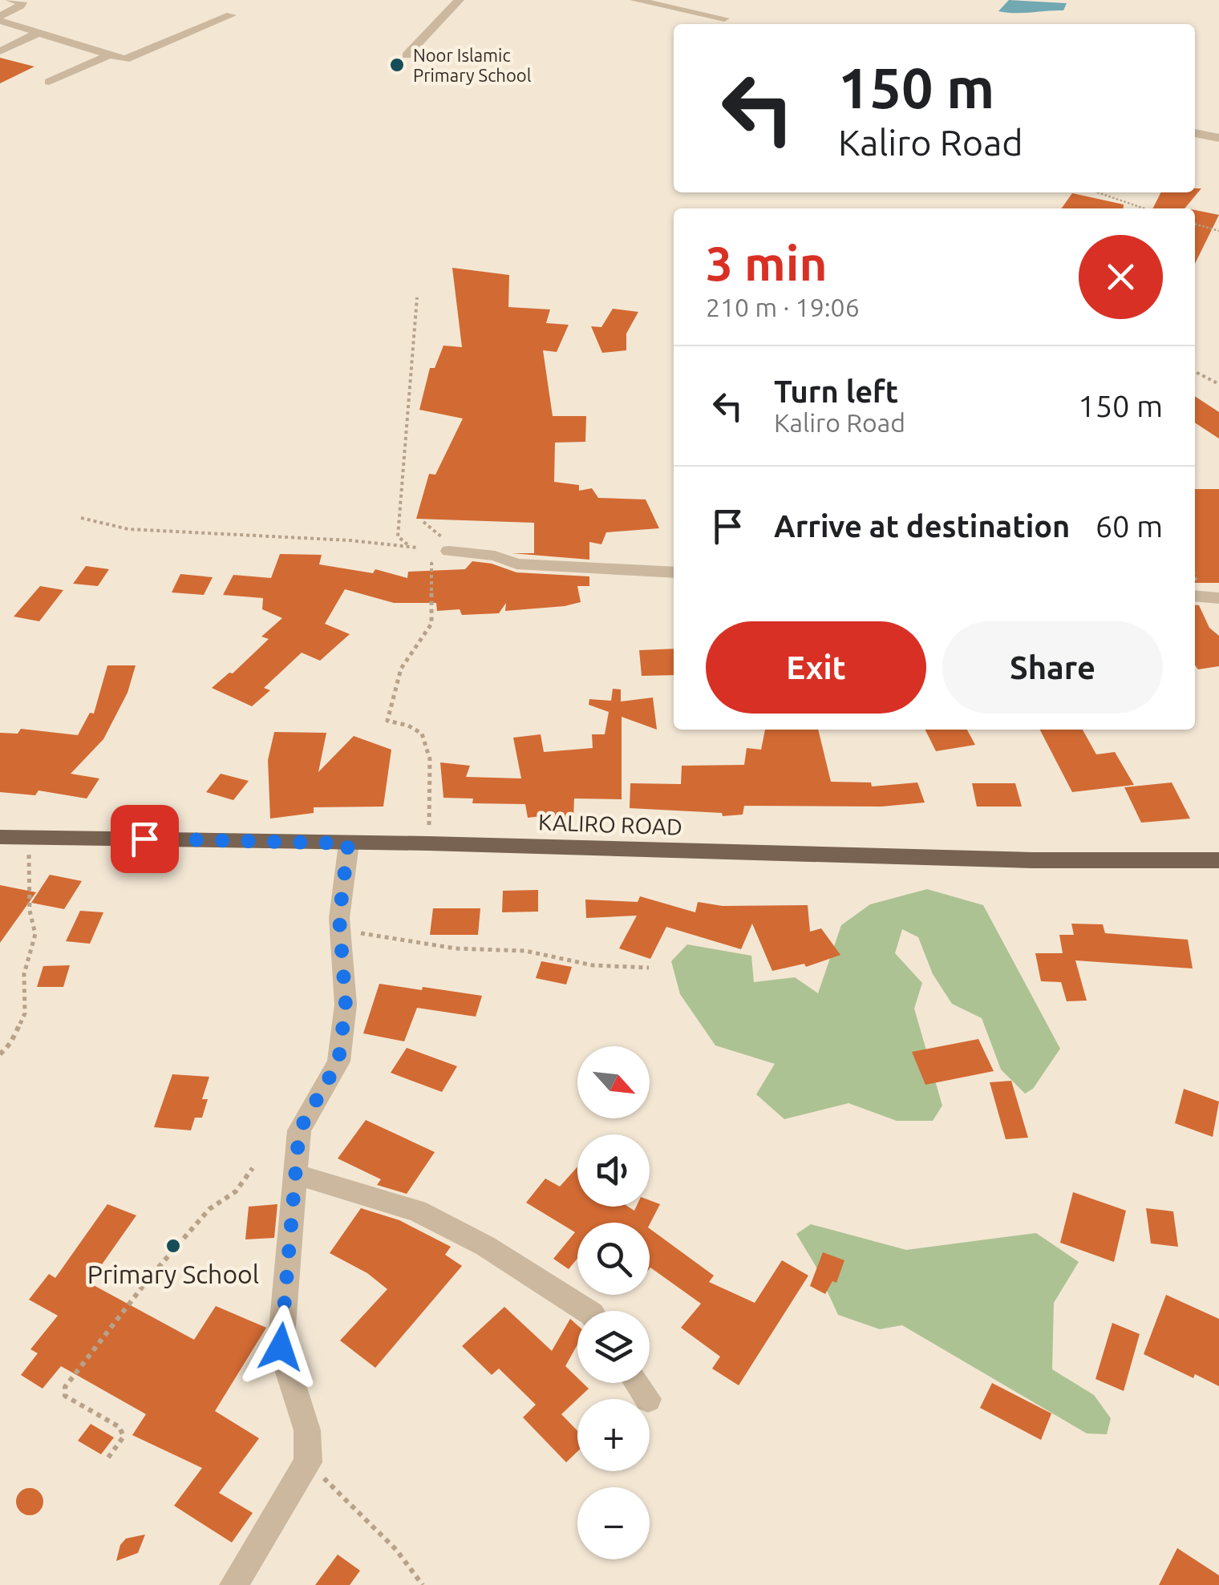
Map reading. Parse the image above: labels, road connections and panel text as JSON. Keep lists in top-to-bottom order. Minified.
{"streets":{"main road":["KALIRO ROAD"]},"places":["Noor Islamic Primary School","Primary School"],"north":"bottom right","page":{"turn":["150 m","Kaliro Road"],"heading":["3 min","210 m · 19:06"],"list":[{"name":"Turn left","note":"Kaliro Road","value":"150 m"},{"name":"Arrive at destination","value":"60 m"}],"buttons":["Exit","Share"],"map_buttons":["+","−"]}}
